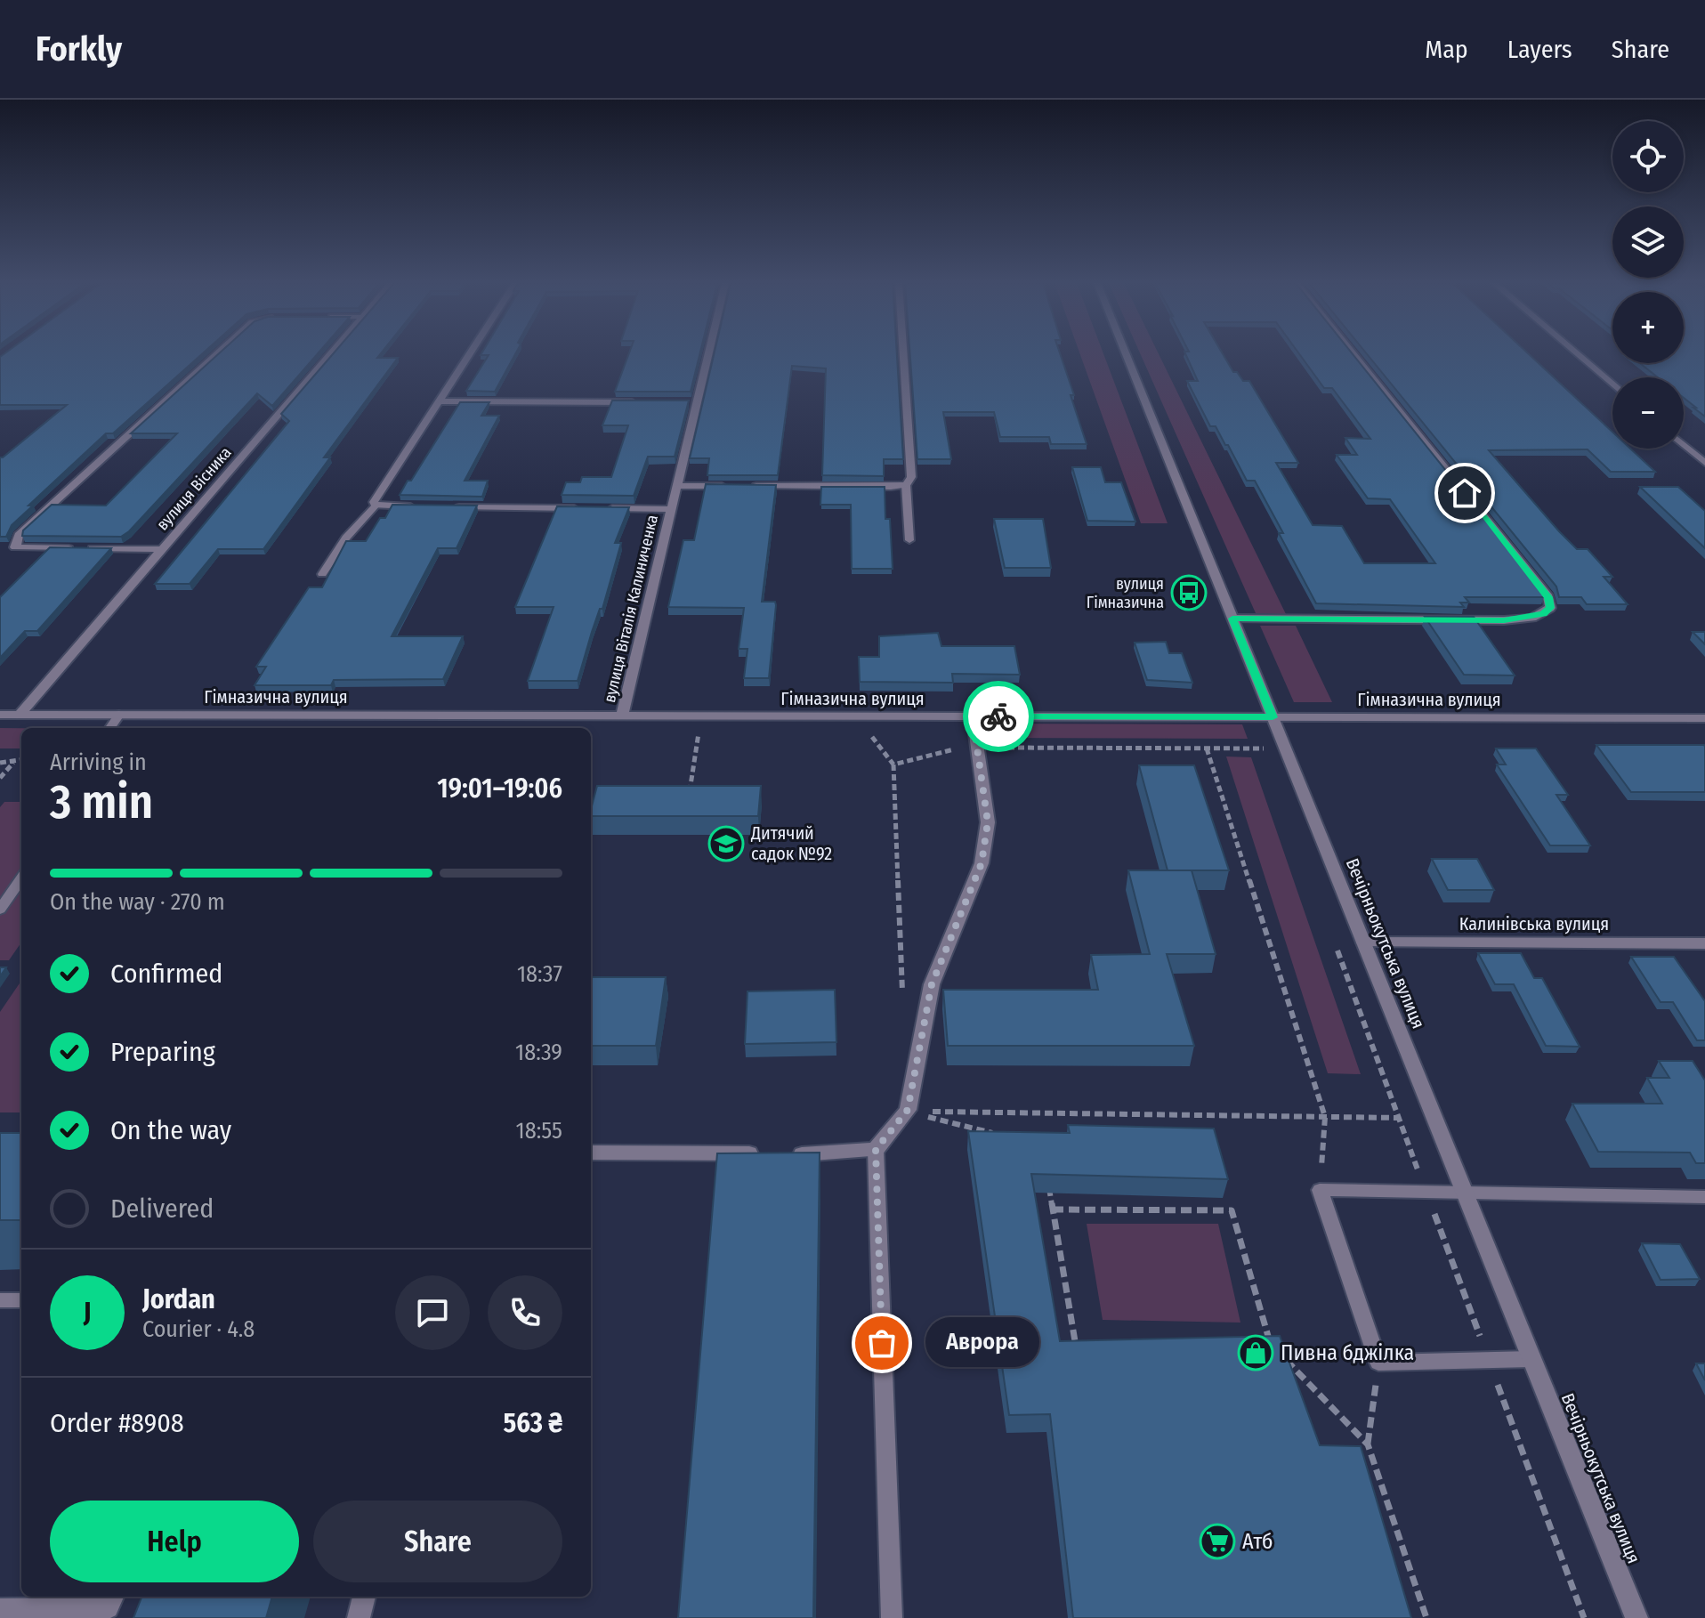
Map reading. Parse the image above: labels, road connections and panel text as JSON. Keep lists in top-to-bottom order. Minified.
{"streets":{"street":["вулиця Вісника","вулиця Віталія Калиниченка","Гімназична вулиця","Калинівська вулиця","Вечірньокутська вулиця"]},"crossings":[["вулиця Вісника","Гімназична вулиця"],["вулиця Віталія Калиниченка","Гімназична вулиця"],["Гімназична вулиця","Вечірньокутська вулиця"],["Калинівська вулиця","Вечірньокутська вулиця"]],"places":{"bus stop":["вулиця Гімназична"],"school or university":["Дитячий садок №92"],"other":["Аврора"],"shop":["Пивна бджілка"],"supermarket":["Атб"]},"page":{"header":"Forkly","nav":["Map","Layers","Share"],"map_buttons":["+","−"],"heading":["3 min","Arriving in","19:01–19:06"],"panel":["Jordan","Courier · 4.8","Order #8908","563 ₴"],"bar":"On the way · 270 m","list":[["Confirmed","18:37"],["Preparing","18:39"],["On the way","18:55"],"Delivered"],"round":"J","bubble":"Аврора","buttons":["Help","Share"]}}
